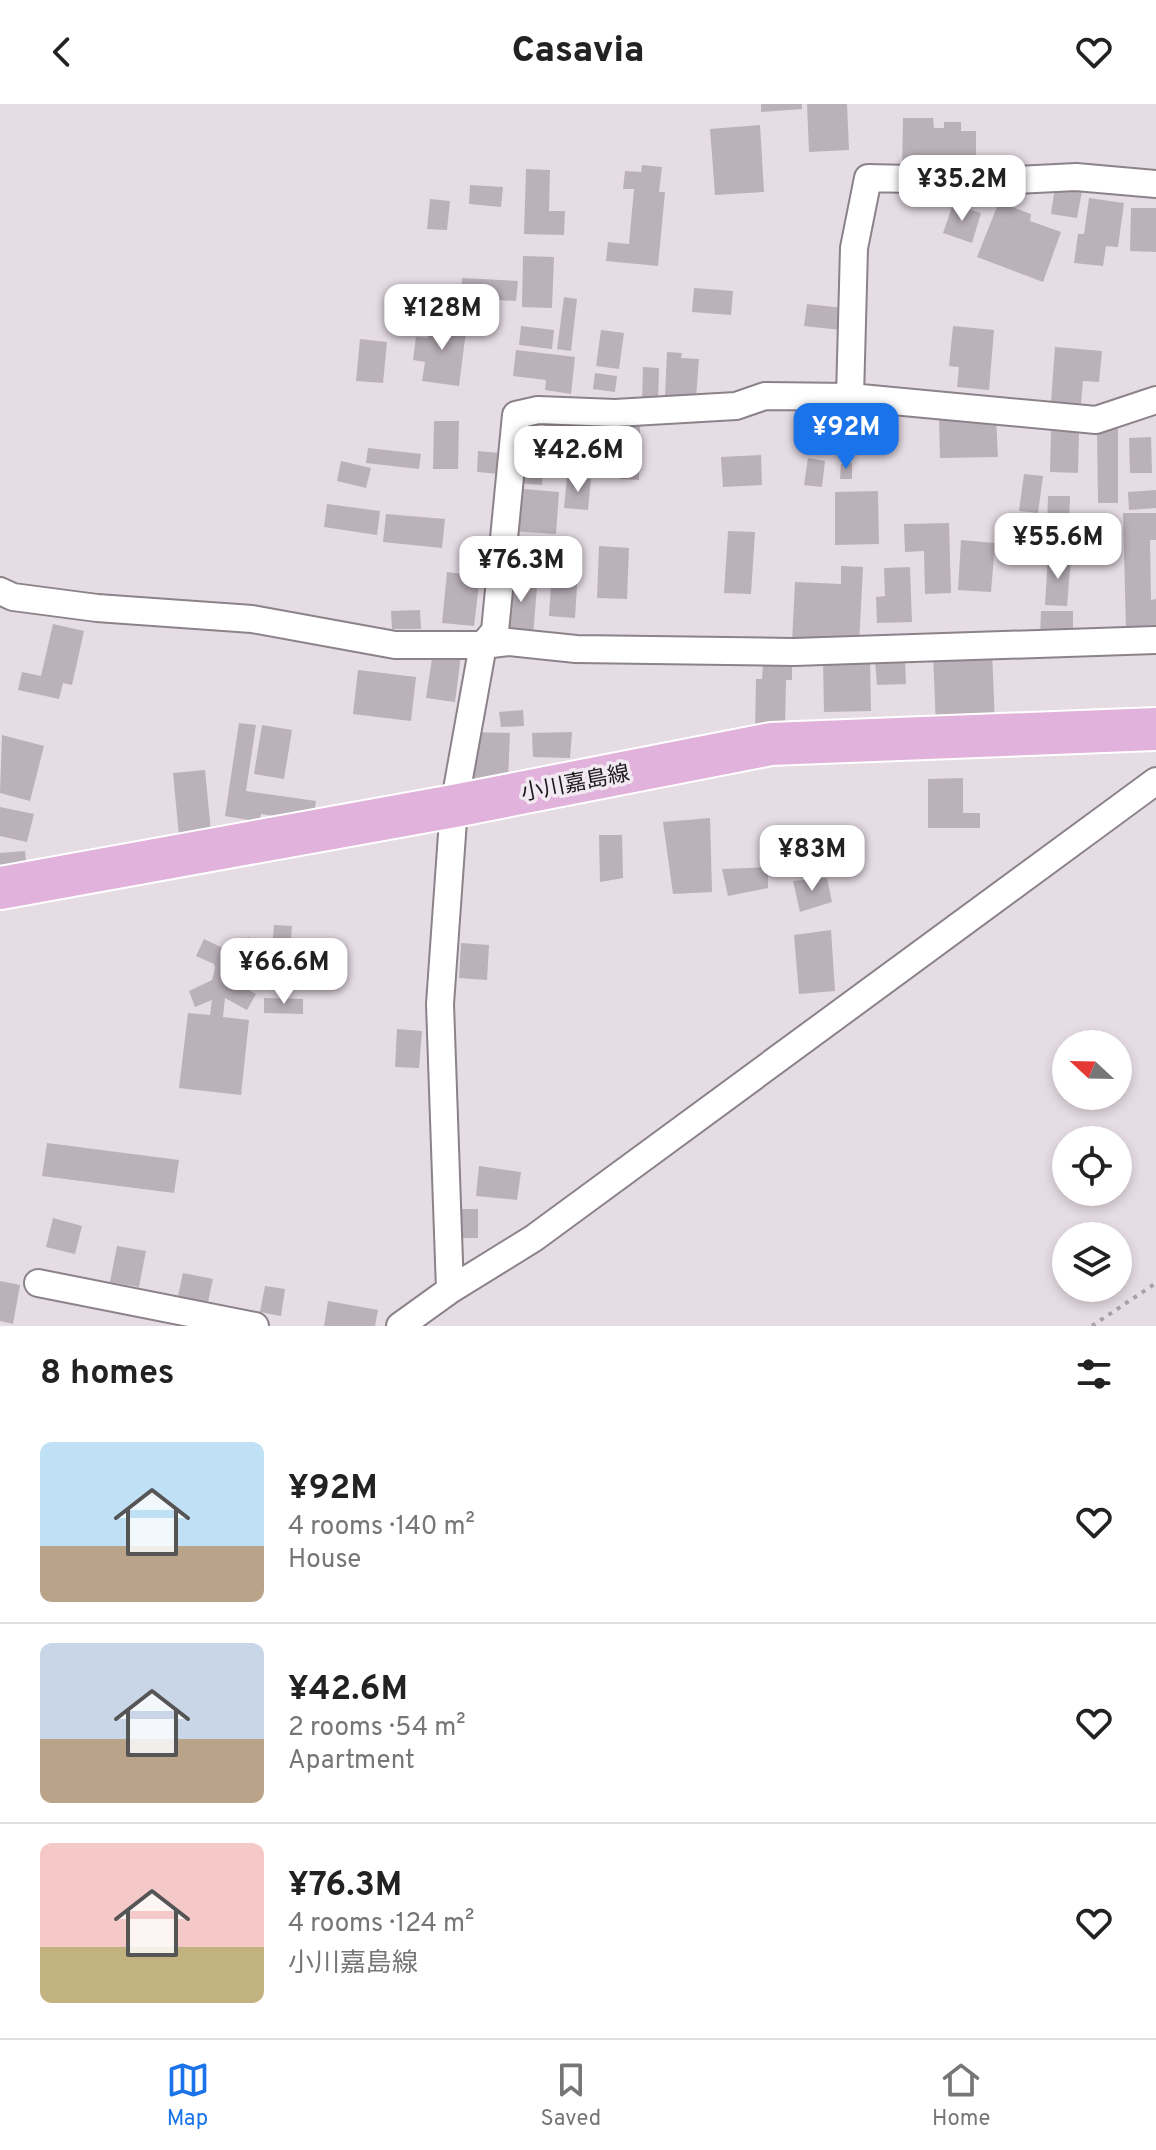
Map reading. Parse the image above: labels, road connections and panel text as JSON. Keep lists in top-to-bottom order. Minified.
{"streets":{"main road":["小川嘉島線"]},"north":"left","page":{"header":"Casavia","price":["¥35.2M","¥128M","¥92M","¥42.6M","¥55.6M","¥76.3M","¥83M","¥66.6M"],"heading":"8 homes","list":[{"name":"¥92M","note":"4 rooms · 140 m² · House"},{"name":"¥42.6M","note":"2 rooms · 54 m² · Apartment"},{"name":"¥76.3M","note":"4 rooms · 124 m² · 小川嘉島線"}],"tabs":["Map","Saved","Home"]}}
